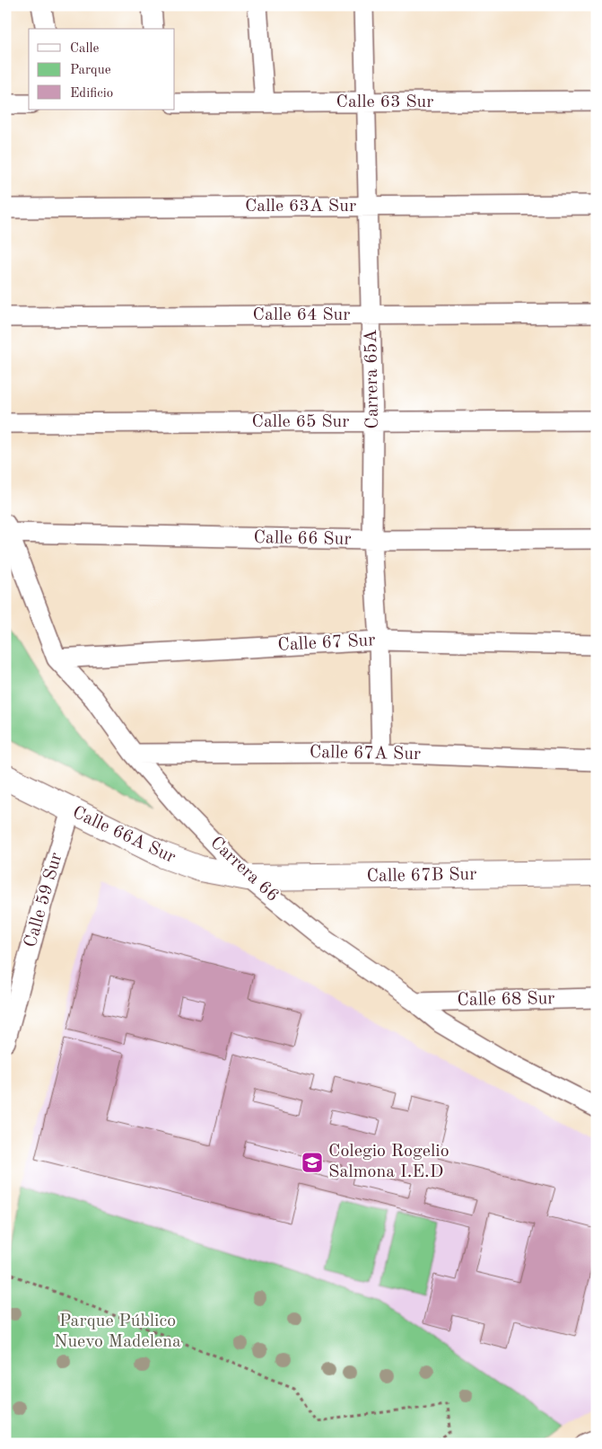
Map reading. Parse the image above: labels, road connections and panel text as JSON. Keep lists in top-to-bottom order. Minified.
{"streets":{"street":["Calle 63 Sur","Calle 63A Sur","Calle 64 Sur","Carrera 65A","Calle 65 Sur","Calle 66 Sur","Calle 67 Sur","Calle 67A Sur","Calle 66A Sur","Carrera 66","Calle 67B Sur","Calle 59 Sur","Calle 68 Sur"]},"crossings":[["Calle 63 Sur","Carrera 65A"],["Calle 63A Sur","Carrera 65A"],["Calle 64 Sur","Carrera 65A"],["Carrera 65A","Calle 65 Sur"],["Carrera 65A","Calle 66 Sur"],["Carrera 65A","Calle 67 Sur"],["Carrera 65A","Calle 67A Sur"],["Calle 66 Sur","Carrera 66"],["Calle 67 Sur","Carrera 66"],["Calle 67A Sur","Carrera 66"],["Calle 66A Sur","Carrera 66"],["Calle 66A Sur","Calle 67B Sur"],["Calle 66A Sur","Calle 59 Sur"],["Carrera 66","Calle 67B Sur"],["Carrera 66","Calle 68 Sur"]],"parks":["Parque Público Nuevo Madelena"],"places":{"school or university":["Colegio Rogelio Salmona I.E.D"]},"legend":["Calle","Parque","Edificio"]}
